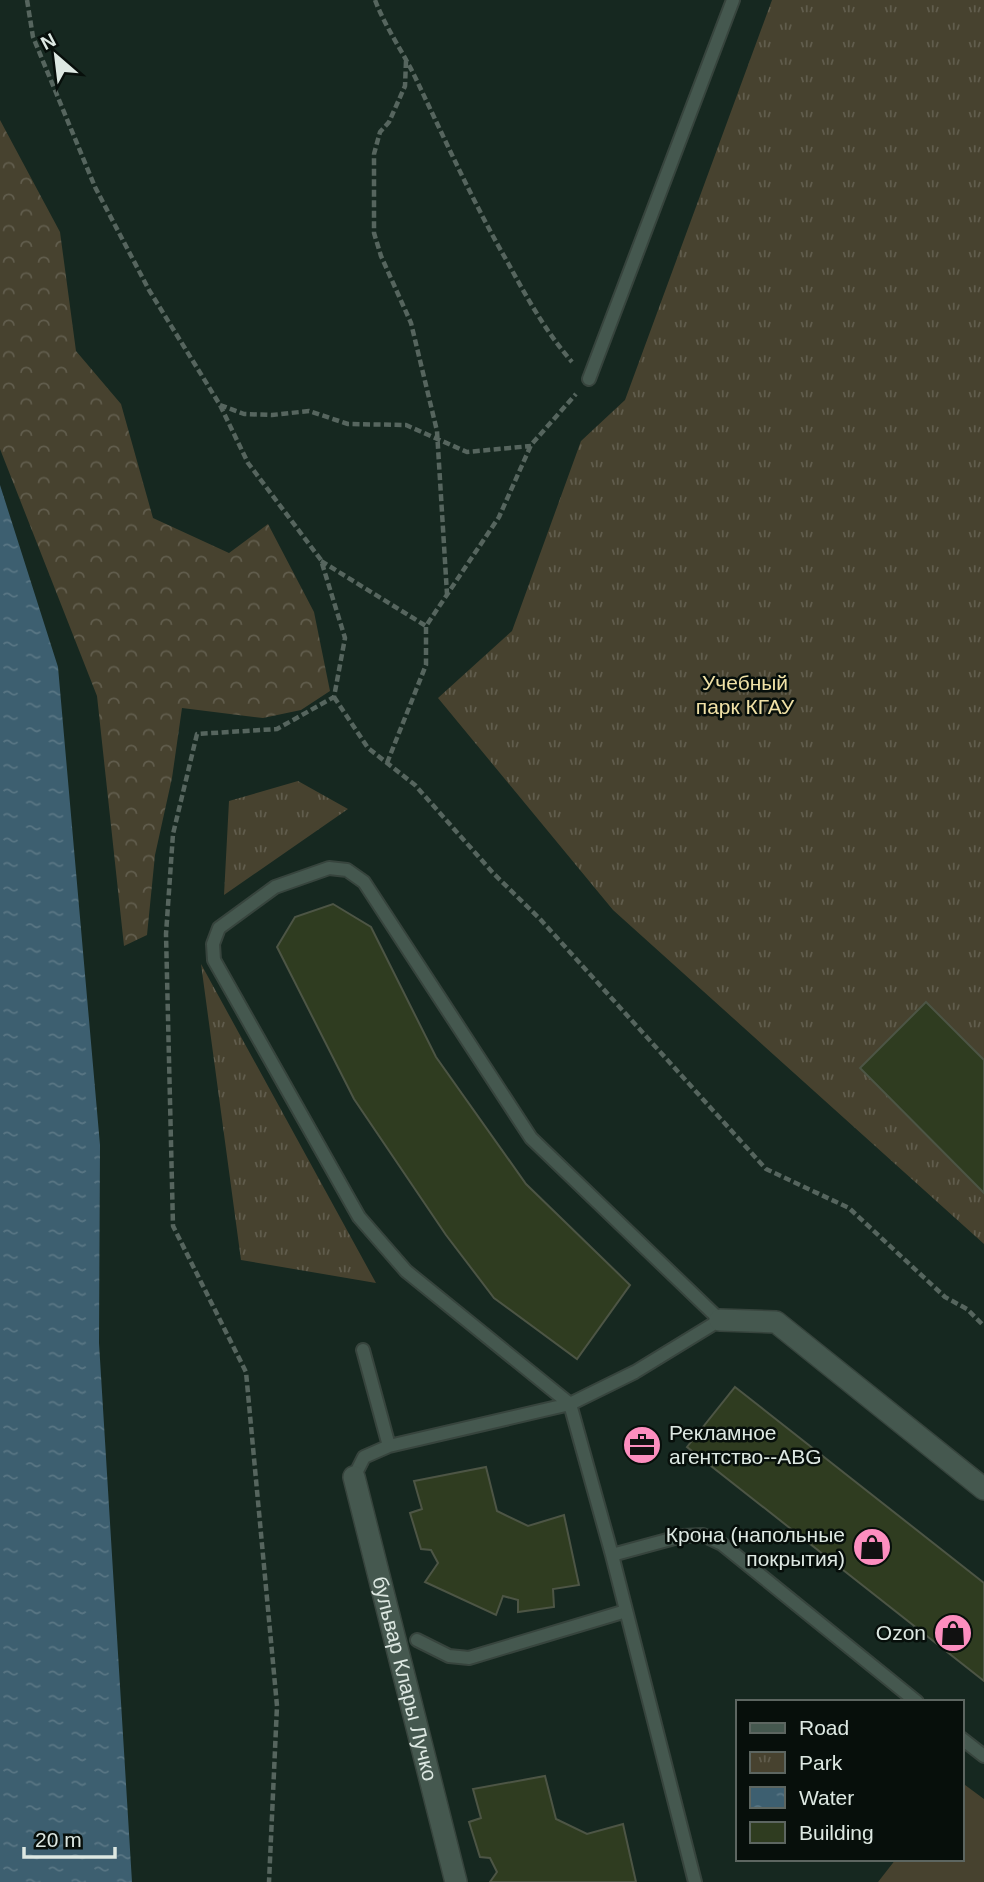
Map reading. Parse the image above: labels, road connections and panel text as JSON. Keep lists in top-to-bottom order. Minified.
{"streets":{"street":["бульвар Клары Лучко"]},"parks":["Учебный парк КГАУ"],"places":{"office":["Рекламное агентство--ABG"],"shop":["Крона (напольные покрытия)","Ozon"]},"legend":["Road","Park","Water","Building"],"scale_bar":"20 m","north":"top left"}
